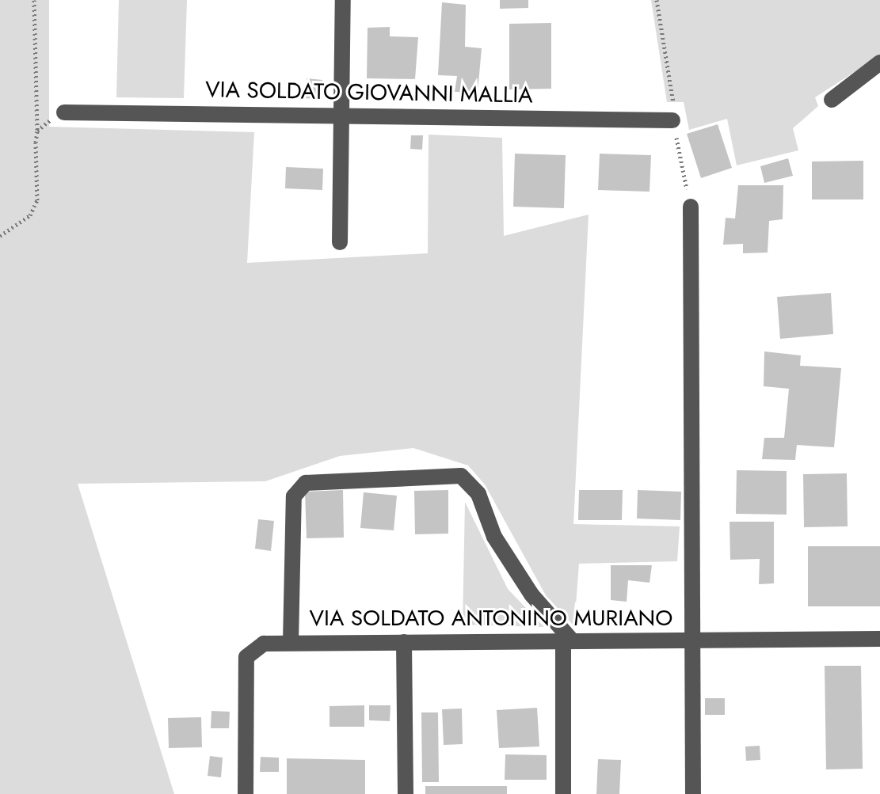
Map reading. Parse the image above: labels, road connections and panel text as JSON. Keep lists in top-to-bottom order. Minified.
{"streets":{"street":["VIA SOLDATO GIOVANNI MALLIA","VIA SOLDATO ANTONINO MURIANO"]}}
